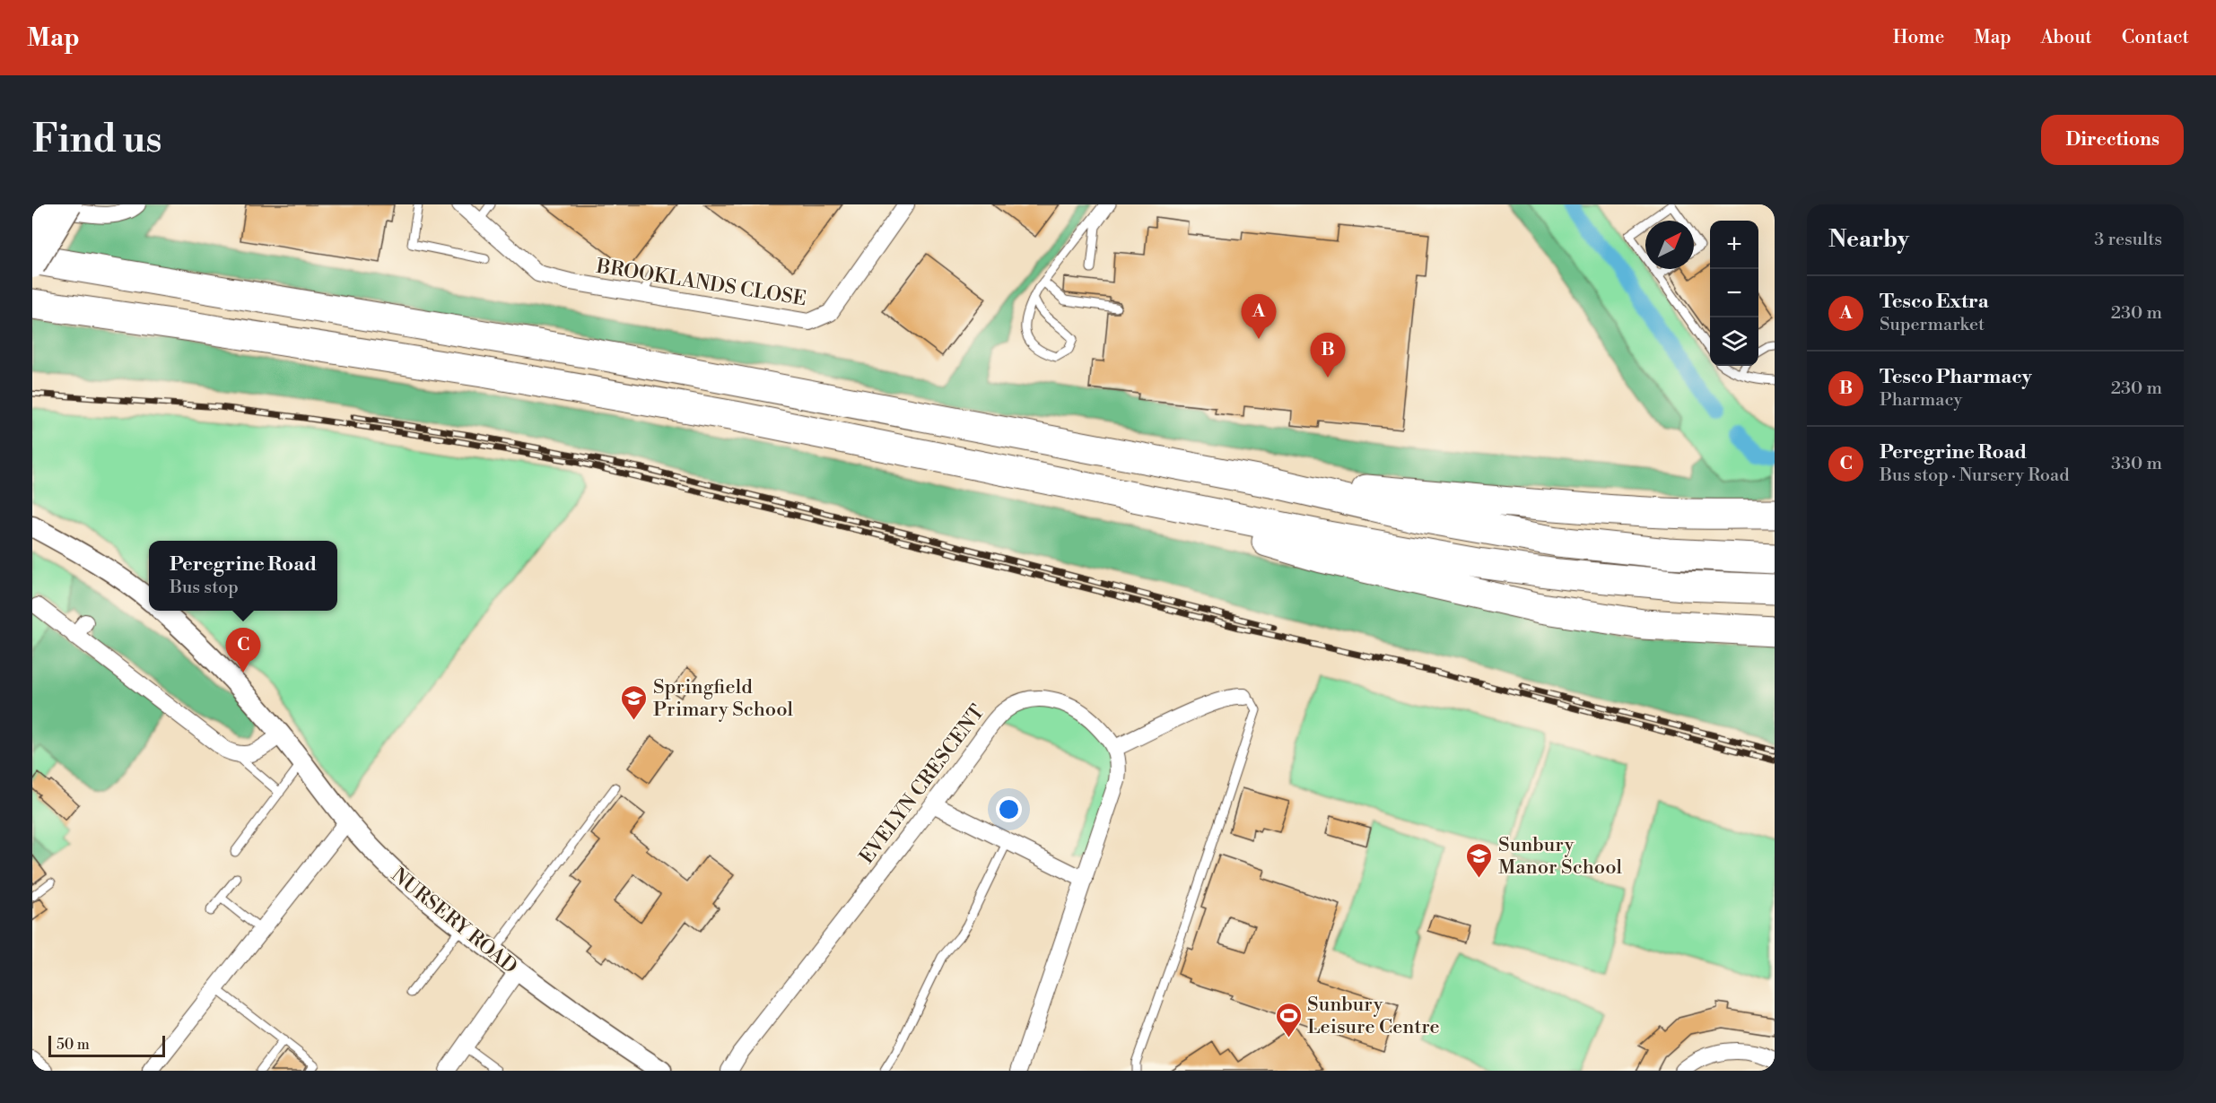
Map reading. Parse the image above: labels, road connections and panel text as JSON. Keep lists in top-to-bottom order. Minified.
{"streets":{"street":["BROOKLANDS CLOSE","EVELYN CRESCENT","NURSERY ROAD"]},"places":{"school or university":["Springfield Primary School","Sunbury Manor School"],"sports":["Sunbury Leisure Centre"]},"scale_bar":"50 m","north":"top right","page":{"header":"Map","nav":["Home","Map","About","Contact"],"buttons":"Directions","title":"Find us","heading":["Nearby","3 results"],"map_buttons":["+","−"],"list":[{"mark":"A","name":"Tesco Extra","note":"Supermarket","value":"230 m"},{"mark":"B","name":"Tesco Pharmacy","note":"Pharmacy","value":"230 m"},{"mark":"C","name":"Peregrine Road","note":"Bus stop · Nursery Road","value":"330 m"}],"pins":["A","B","C"],"popup":["Peregrine Road","Bus stop"],"scale":"50 m"}}
